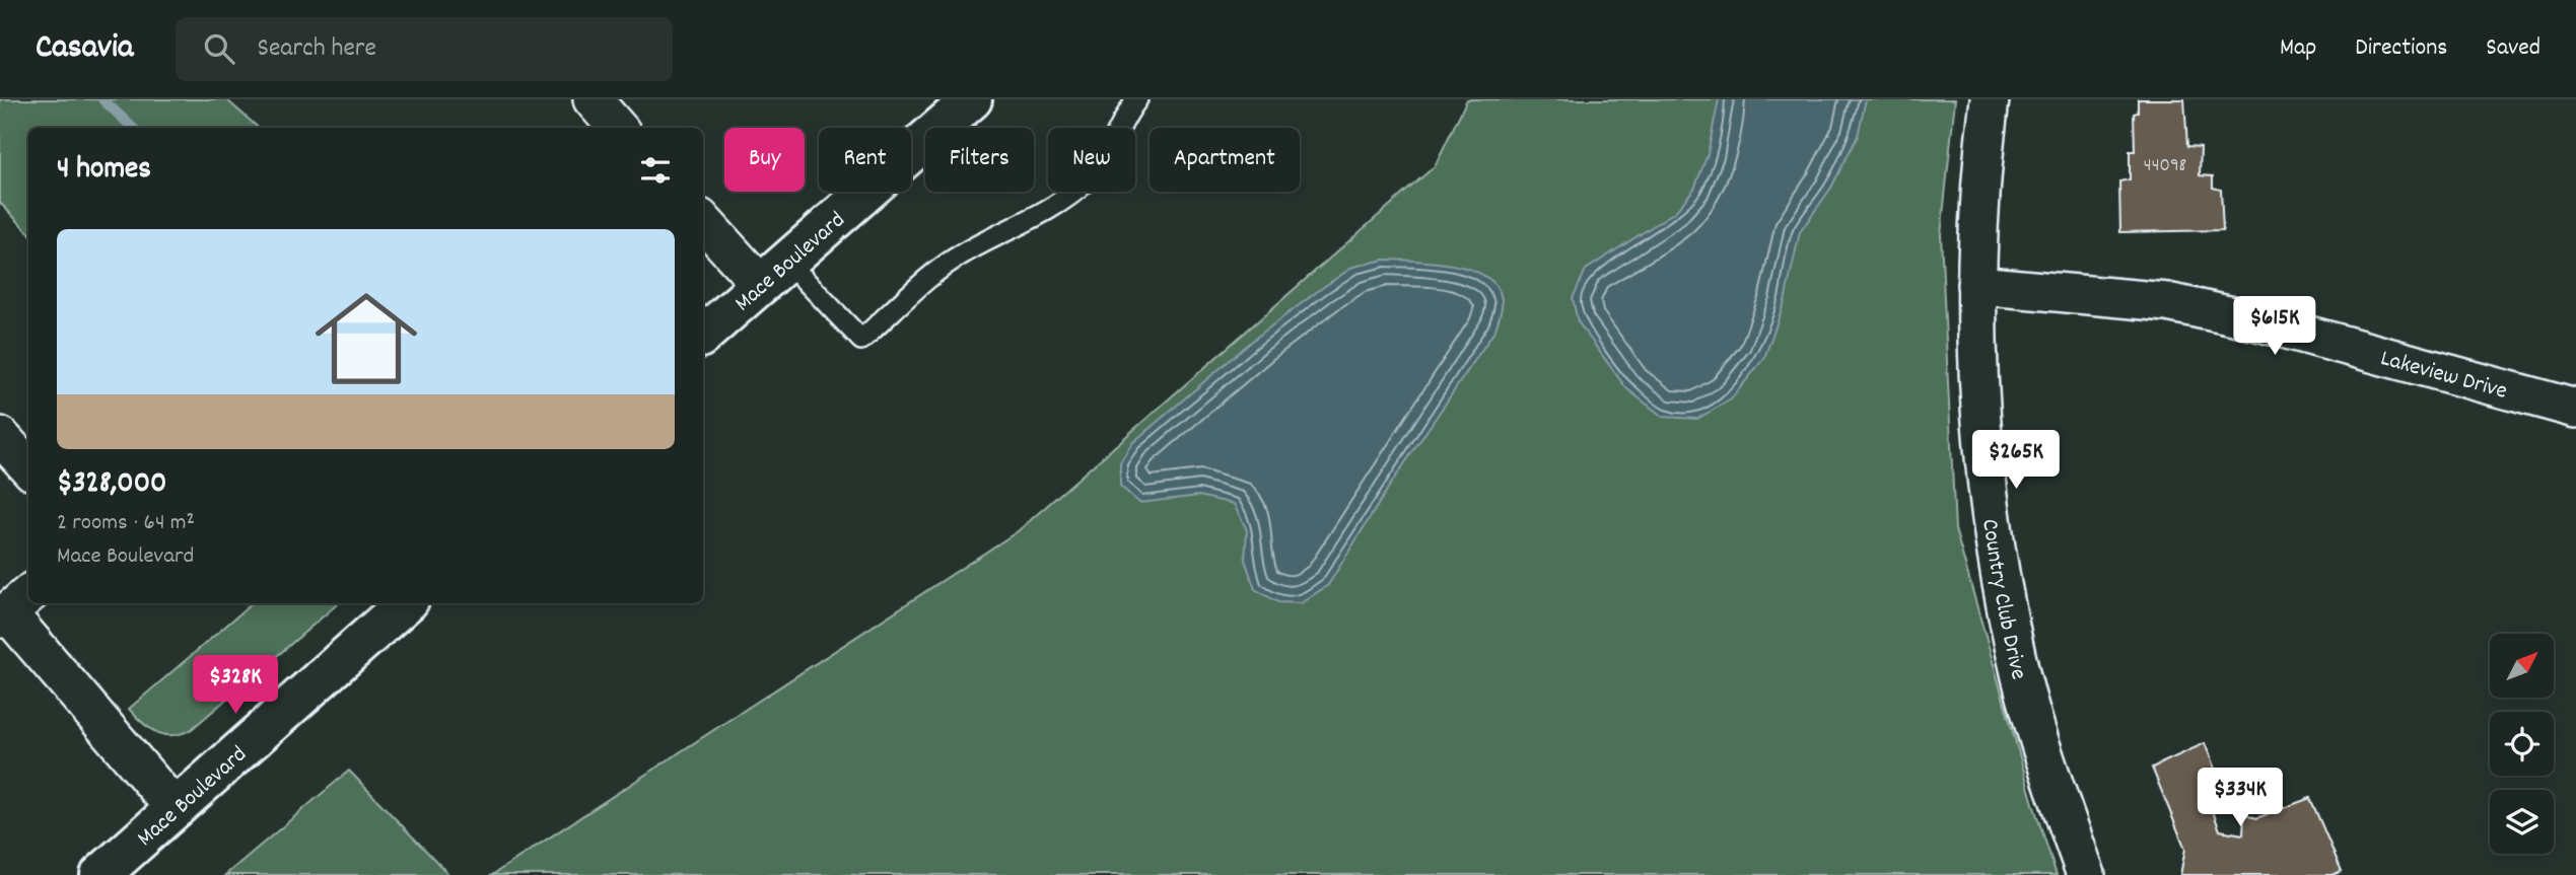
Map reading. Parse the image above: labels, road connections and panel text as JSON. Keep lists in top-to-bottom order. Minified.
{"streets":{"street":["Mace Boulevard","Lakeview Drive","Country Club Drive"]},"crossings":[["Lakeview Drive","Country Club Drive"]],"house_numbers":["44098"],"north":"top right","page":{"header":"Casavia","search":"Search here","nav":["Map","Directions","Saved"],"chip":["Buy","Rent","Filters","New","Apartment"],"heading":"4 homes","list":[{"name":"$328,000","note":"2 rooms · 64 m² · Mace Boulevard"}],"price":["$615K","$265K","$328K","$334K"]}}
